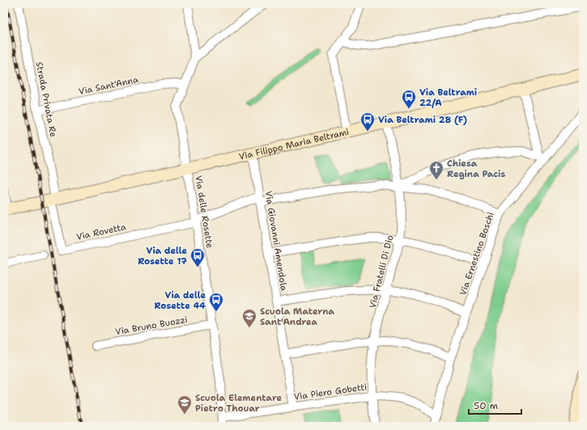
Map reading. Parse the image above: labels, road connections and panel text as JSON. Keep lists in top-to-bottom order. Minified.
{"streets":{"street":["Via Sant'Anna","Strada Privata Re","Via Filippo Maria Beltrami","Via delle Rosette","Via Rovetta","Via Giovanni Amendola","Via Ernestino Boschi","Via Fratelli Di Dio","Via Bruno Buozzi","Via Piero Gobetti"]},"crossings":[["Via Sant'Anna","Strada Privata Re"],["Via Sant'Anna","Via delle Rosette"],["Strada Privata Re","Via Filippo Maria Beltrami"],["Strada Privata Re","Via Rovetta"],["Via Filippo Maria Beltrami","Via delle Rosette"],["Via Filippo Maria Beltrami","Via Rovetta"],["Via Filippo Maria Beltrami","Via Giovanni Amendola"],["Via Filippo Maria Beltrami","Via Fratelli Di Dio"],["Via delle Rosette","Via Rovetta"],["Via delle Rosette","Via Bruno Buozzi"],["Via delle Rosette","Via Piero Gobetti"],["Via Giovanni Amendola","Via Piero Gobetti"],["Via Ernestino Boschi","Via Piero Gobetti"],["Via Fratelli Di Dio","Via Piero Gobetti"]],"places":{"bus stop":["Via Beltrami 22/A","Via Beltrami 28 (F)","Via delle Rosette 17","Via delle Rosette 44"],"church":["Chiesa Regina Pacis"],"school or university":["Scuola Materna Sant'Andrea","Scuola Elementare Pietro Thouar"]},"scale_bar":"50 m"}
